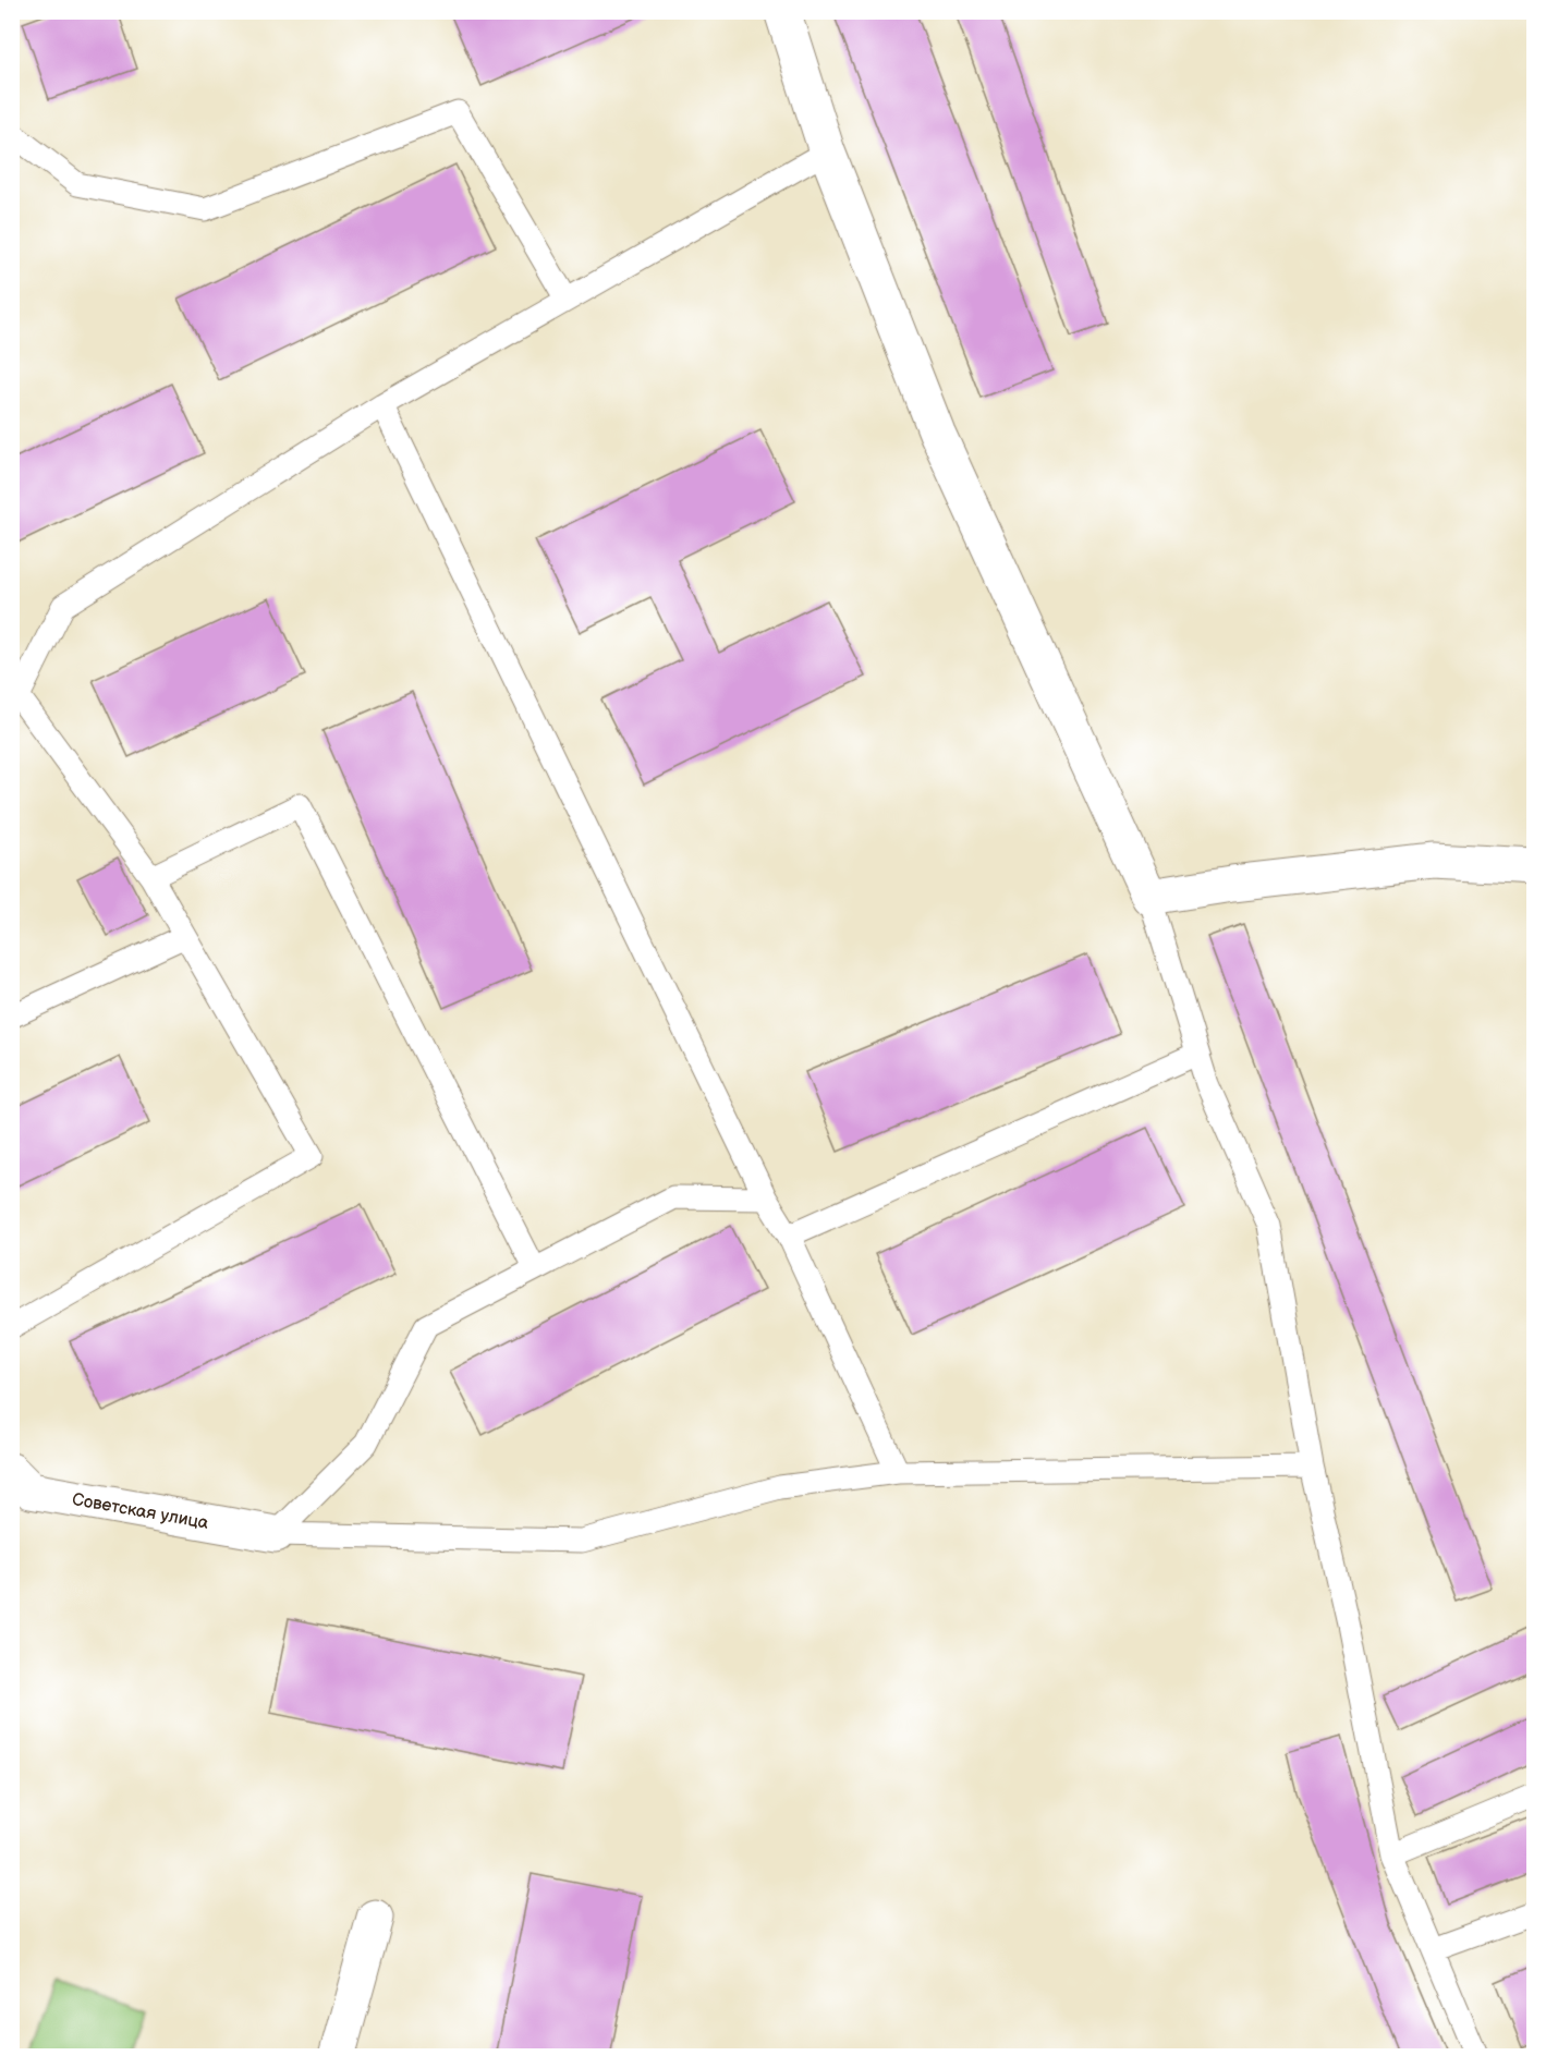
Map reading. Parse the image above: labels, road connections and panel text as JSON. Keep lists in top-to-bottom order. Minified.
{"streets":{"street":["Советская улица"]}}
